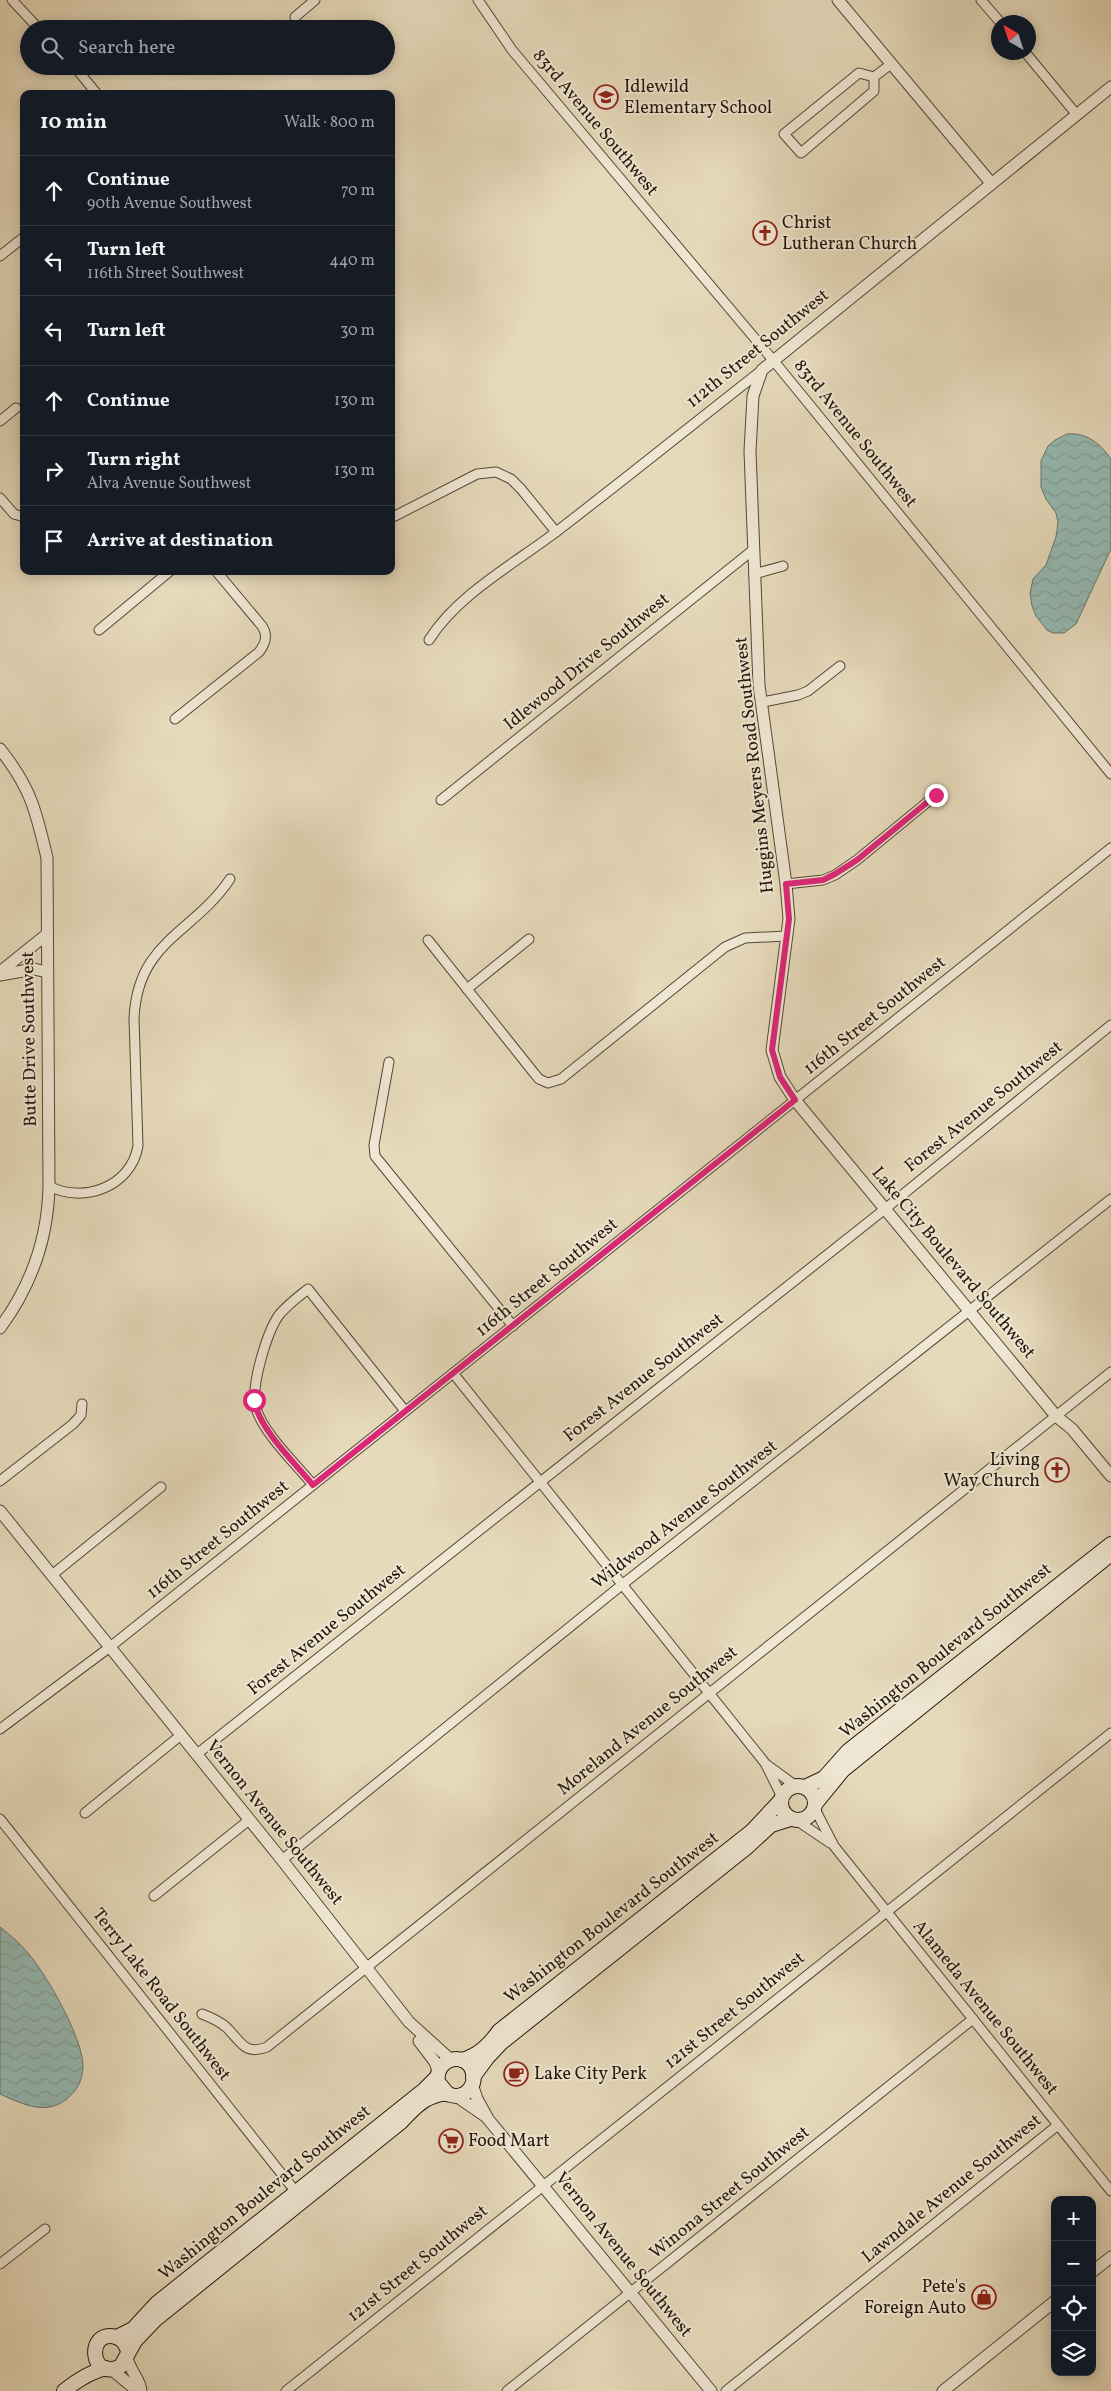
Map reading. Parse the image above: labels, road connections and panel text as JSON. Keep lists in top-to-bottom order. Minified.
{"streets":{"main road":["Washington Boulevard Southwest"],"street":["83rd Avenue Southwest","112th Street Southwest","Idlewood Drive Southwest","Huggins Meyers Road Southwest","116th Street Southwest","Butte Drive Southwest","Forest Avenue Southwest","Lake City Boulevard Southwest","Wildwood Avenue Southwest","Moreland Avenue Southwest","Vernon Avenue Southwest","Terry Lake Road Southwest","Alameda Avenue Southwest","121st Street Southwest","Lawndale Avenue Southwest","Winona Street Southwest"]},"crossings":[["83rd Avenue Southwest","112th Street Southwest"],["112th Street Southwest","Huggins Meyers Road Southwest"],["Idlewood Drive Southwest","Huggins Meyers Road Southwest"],["Huggins Meyers Road Southwest","Lake City Boulevard Southwest"],["116th Street Southwest","Lake City Boulevard Southwest"],["116th Street Southwest","Vernon Avenue Southwest"],["Forest Avenue Southwest","Lake City Boulevard Southwest"],["Forest Avenue Southwest","Vernon Avenue Southwest"],["Lake City Boulevard Southwest","Wildwood Avenue Southwest"],["Lake City Boulevard Southwest","Moreland Avenue Southwest"],["Wildwood Avenue Southwest","Vernon Avenue Southwest"],["Washington Boulevard Southwest","Vernon Avenue Southwest"],["Washington Boulevard Southwest","Terry Lake Road Southwest"],["Washington Boulevard Southwest","Alameda Avenue Southwest"],["Moreland Avenue Southwest","Vernon Avenue Southwest"],["Vernon Avenue Southwest","121st Street Southwest"],["Vernon Avenue Southwest","Winona Street Southwest"],["Alameda Avenue Southwest","121st Street Southwest"],["Alameda Avenue Southwest","Lawndale Avenue Southwest"],["Alameda Avenue Southwest","Winona Street Southwest"]],"places":{"school or university":["Idlewild Elementary School"],"church":["Christ Lutheran Church","Living Way Church"],"cafe":["Lake City Perk"],"supermarket":["Food Mart"],"shop":["Pete's Foreign Auto"]},"north":"top left","page":{"search":"Search here","heading":["10 min","Walk · 800 m"],"list":[["Continue","90th Avenue Southwest","70 m"],["Turn left","116th Street Southwest","440 m"],["Turn left","30 m"],["Continue","130 m"],["Turn right","Alva Avenue Southwest","130 m"],"Arrive at destination"],"map_buttons":["+","−"]}}
